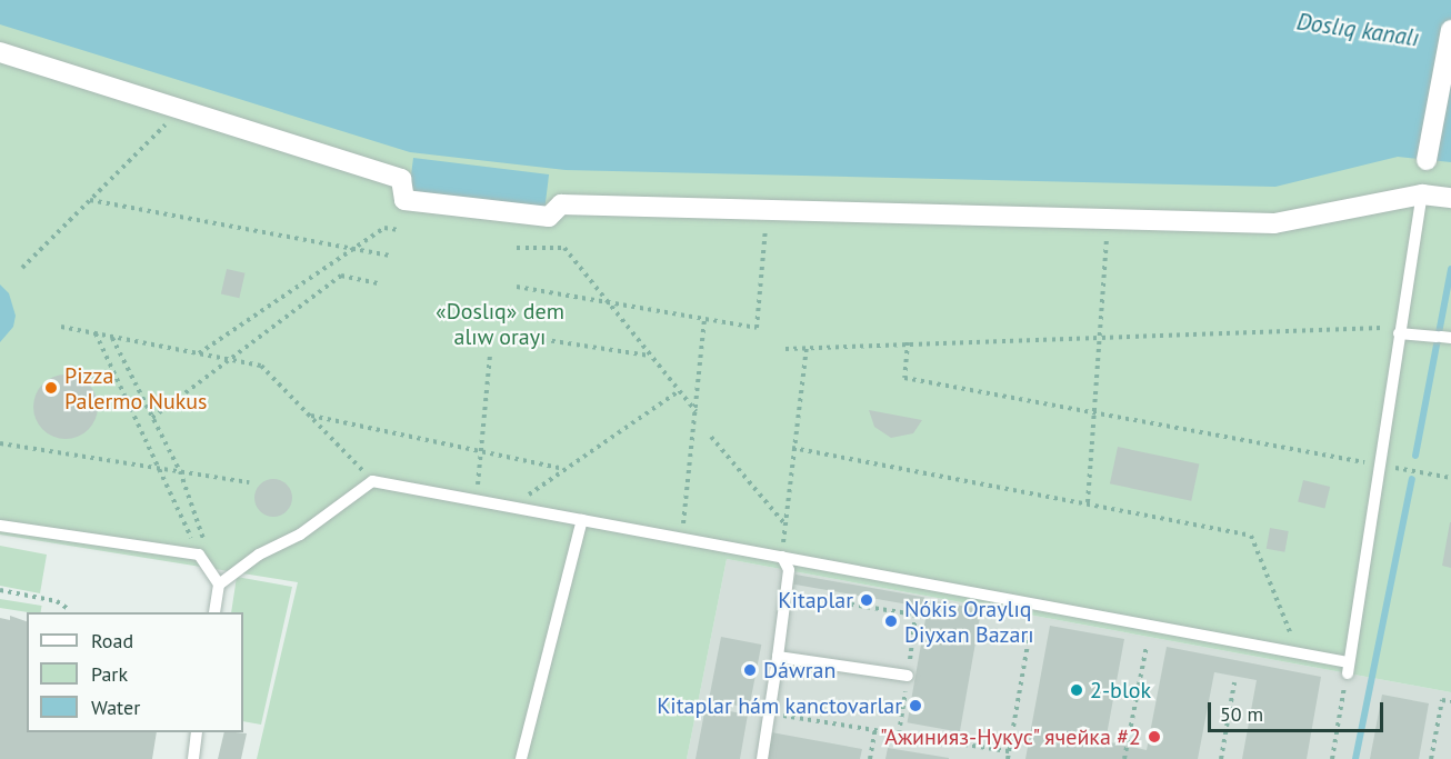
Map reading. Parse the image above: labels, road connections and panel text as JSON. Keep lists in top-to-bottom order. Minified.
{"water":["Doslıq kanalı"],"parks":["«Doslıq» dem alıw orayı"],"places":["Pizza Palermo Nukus","Kitaplar","Nókis Oraylıq Diyxan Bazarı","Dáwran","2-blok","Kitaplar hám kanctovarlar","\"Ажинияз-Нукус\" ячейка #2"],"legend":["Road","Park","Water"],"scale_bar":"50 m"}
